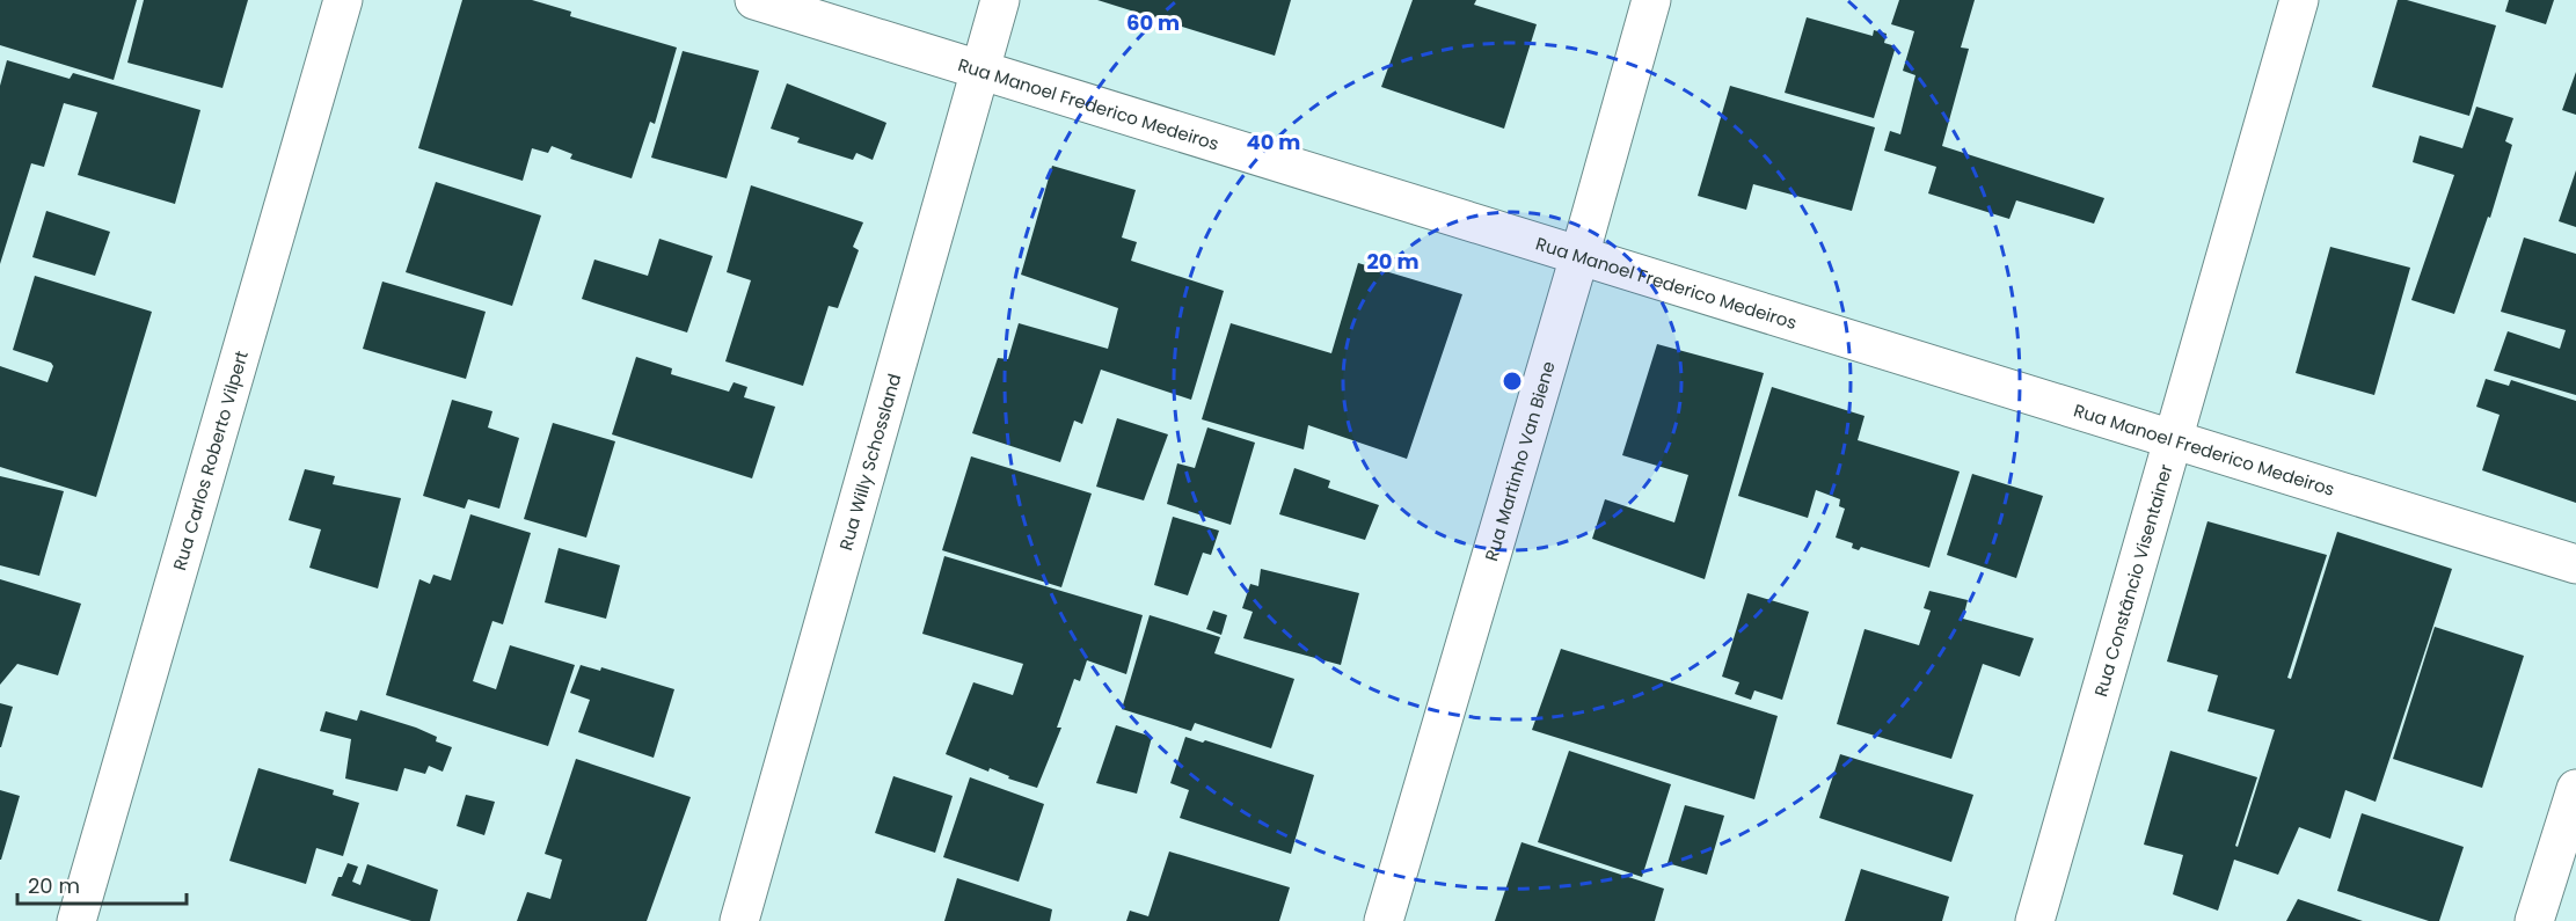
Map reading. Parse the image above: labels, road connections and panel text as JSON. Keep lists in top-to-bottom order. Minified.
{"streets":{"street":["Rua Manoel Frederico Medeiros","Rua Carlos Roberto Vilpert","Rua Willy Schossland","Rua Martinho Van Biene","Rua Constâncio Visentainer"]},"crossings":[["Rua Manoel Frederico Medeiros","Rua Willy Schossland"],["Rua Manoel Frederico Medeiros","Rua Martinho Van Biene"],["Rua Manoel Frederico Medeiros","Rua Constâncio Visentainer"]],"scale_bar":"20 m","rings":["60 m","40 m","20 m"]}
